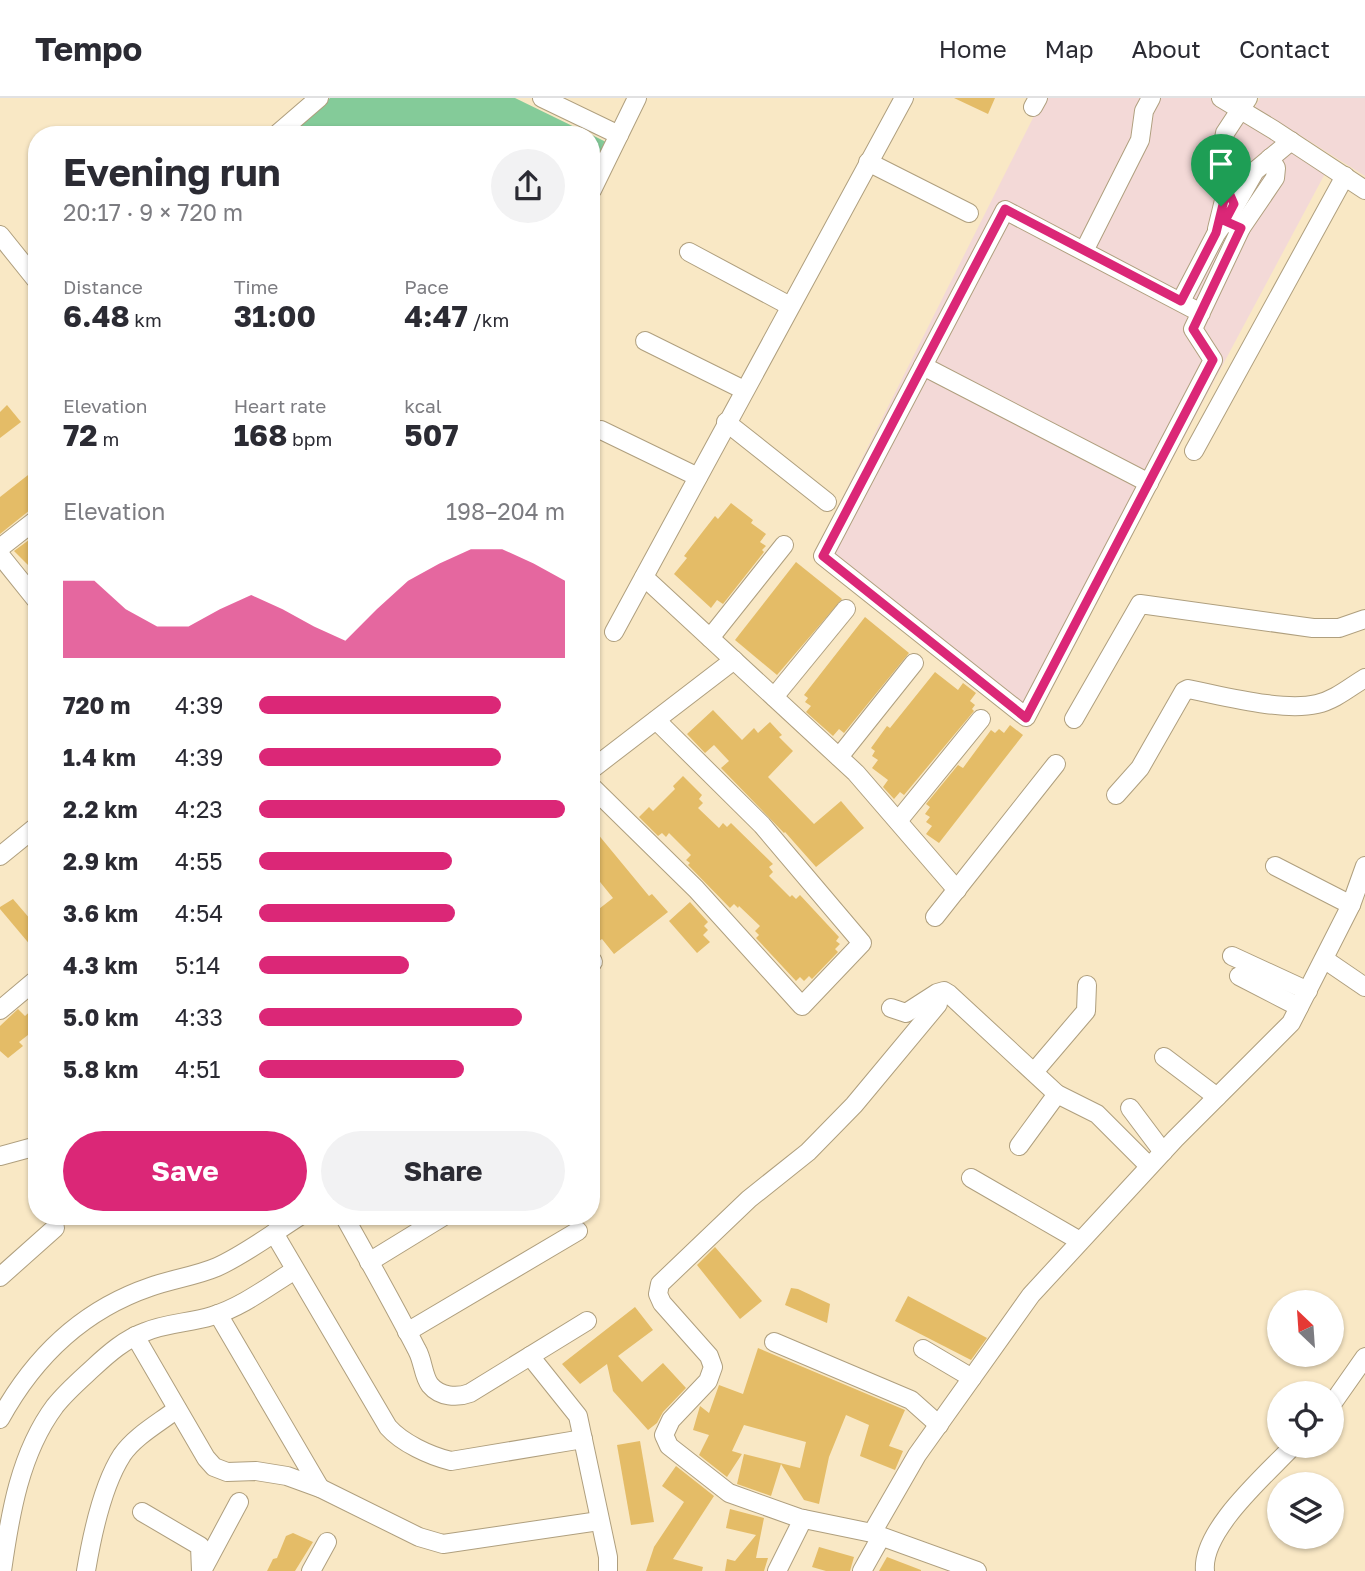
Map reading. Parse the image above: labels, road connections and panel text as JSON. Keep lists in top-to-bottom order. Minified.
{"north":"top left","page":{"header":"Tempo","nav":["Home","Map","About","Contact"],"heading":["Evening run","20:17 · 9 × 720 m"],"stats":[["Distance","6.48 km"],["Time","31:00"],["Pace","4:47 /km"],["Elevation","72 m"],["Heart rate","168 bpm"],["kcal","507"]],"chart":["Elevation","198–204 m"],"list":[{"name":"720 m","note":"4:39"},{"name":"1.4 km","note":"4:39"},{"name":"2.2 km","note":"4:23"},{"name":"2.9 km","note":"4:55"},{"name":"3.6 km","note":"4:54"},{"name":"4.3 km","note":"5:14"},{"name":"5.0 km","note":"4:33"},{"name":"5.8 km","note":"4:51"}],"buttons":["Save","Share"]}}
